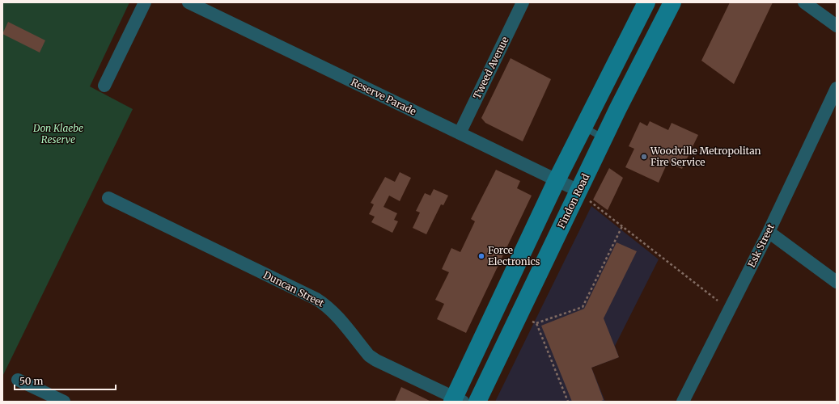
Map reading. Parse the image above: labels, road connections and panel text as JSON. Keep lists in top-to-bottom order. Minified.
{"streets":{"main road":["Findon Road"],"street":["Tweed Avenue","Reserve Parade","Esk Street","Duncan Street"]},"crossings":[["Tweed Avenue","Reserve Parade"],["Reserve Parade","Findon Road"]],"parks":["Don Klaebe Reserve"],"places":["Woodville Metropolitan Fire Service","Force Electronics"],"scale_bar":"50 m"}
